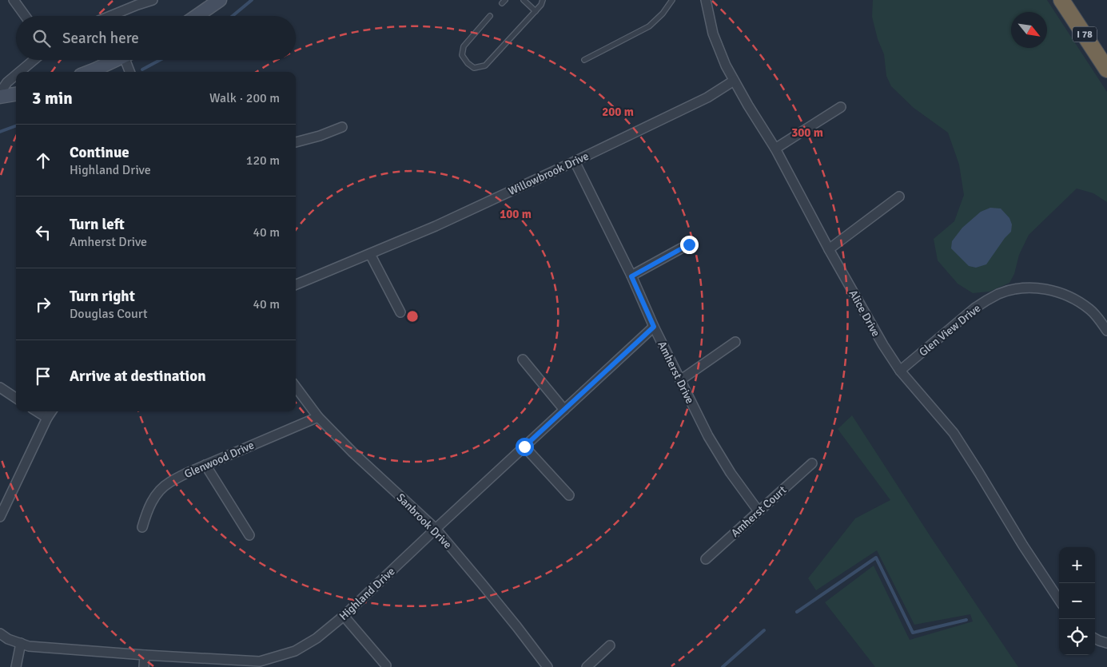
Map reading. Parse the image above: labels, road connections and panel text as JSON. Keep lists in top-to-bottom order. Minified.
{"streets":{"highway":["I 78"],"street":["Willowbrook Drive","Alice Drive","Glen View Drive","Amherst Drive","Glenwood Drive","Amherst Court","Sanbrook Drive","Highland Drive"]},"crossings":[["Willowbrook Drive","Alice Drive"],["Willowbrook Drive","Amherst Drive"],["Alice Drive","Glen View Drive"],["Amherst Drive","Amherst Court"],["Amherst Drive","Highland Drive"],["Glenwood Drive","Sanbrook Drive"],["Sanbrook Drive","Highland Drive"]],"north":"bottom right","page":{"search":"Search here","heading":["3 min","Walk · 200 m"],"list":[["Continue","Highland Drive","120 m"],["Turn left","Amherst Drive","40 m"],["Turn right","Douglas Court","40 m"],"Arrive at destination"],"map_buttons":["+","−"]},"rings":["200 m","300 m","100 m"]}
